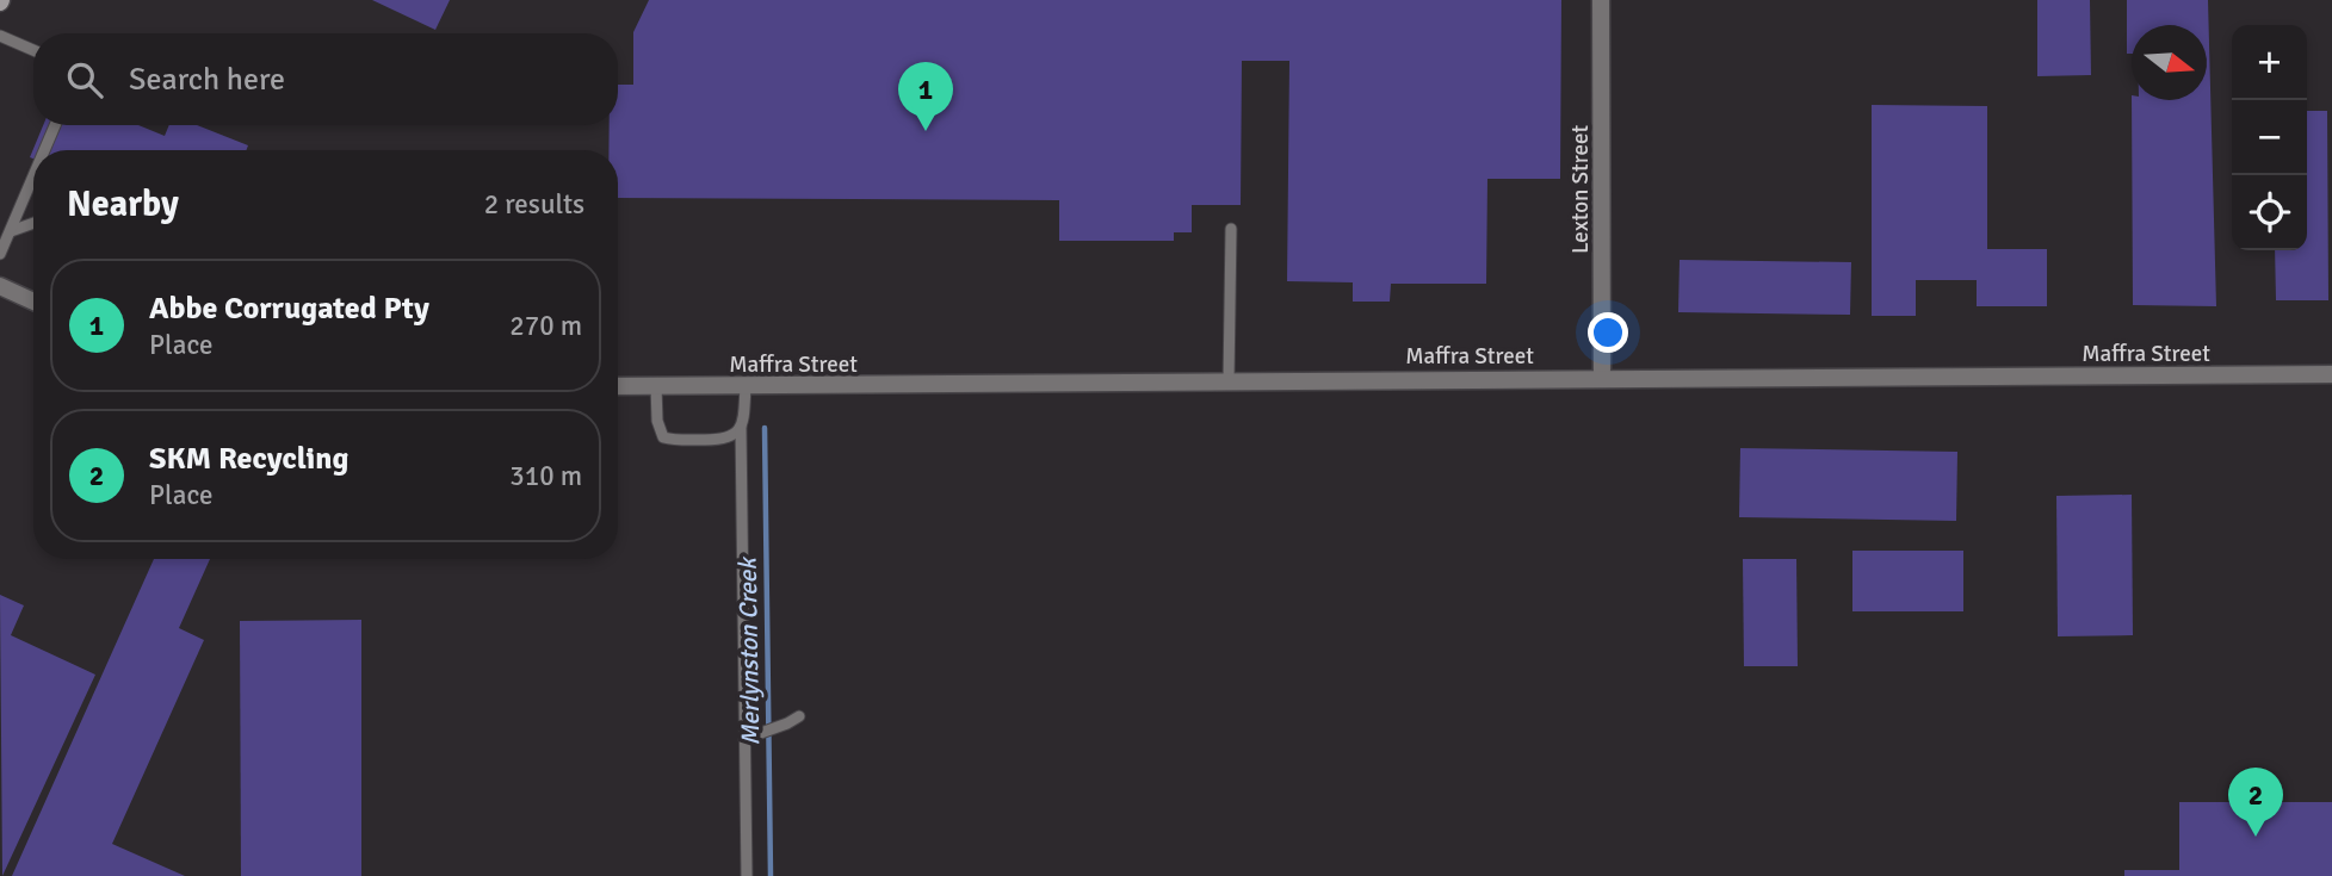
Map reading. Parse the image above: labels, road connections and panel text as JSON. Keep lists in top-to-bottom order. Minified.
{"streets":{"street":["Lexton Street","Maffra Street"]},"crossings":[["Lexton Street","Maffra Street"]],"water":["Merlynston Creek"],"north":"right","page":{"map_buttons":["+","−"],"search":"Search here","pins":["1","2"],"heading":["Nearby","2 results"],"list":[{"mark":"1","name":"Abbe Corrugated Pty","note":"Place","value":"270 m"},{"mark":"2","name":"SKM Recycling","note":"Place","value":"310 m"}]}}
